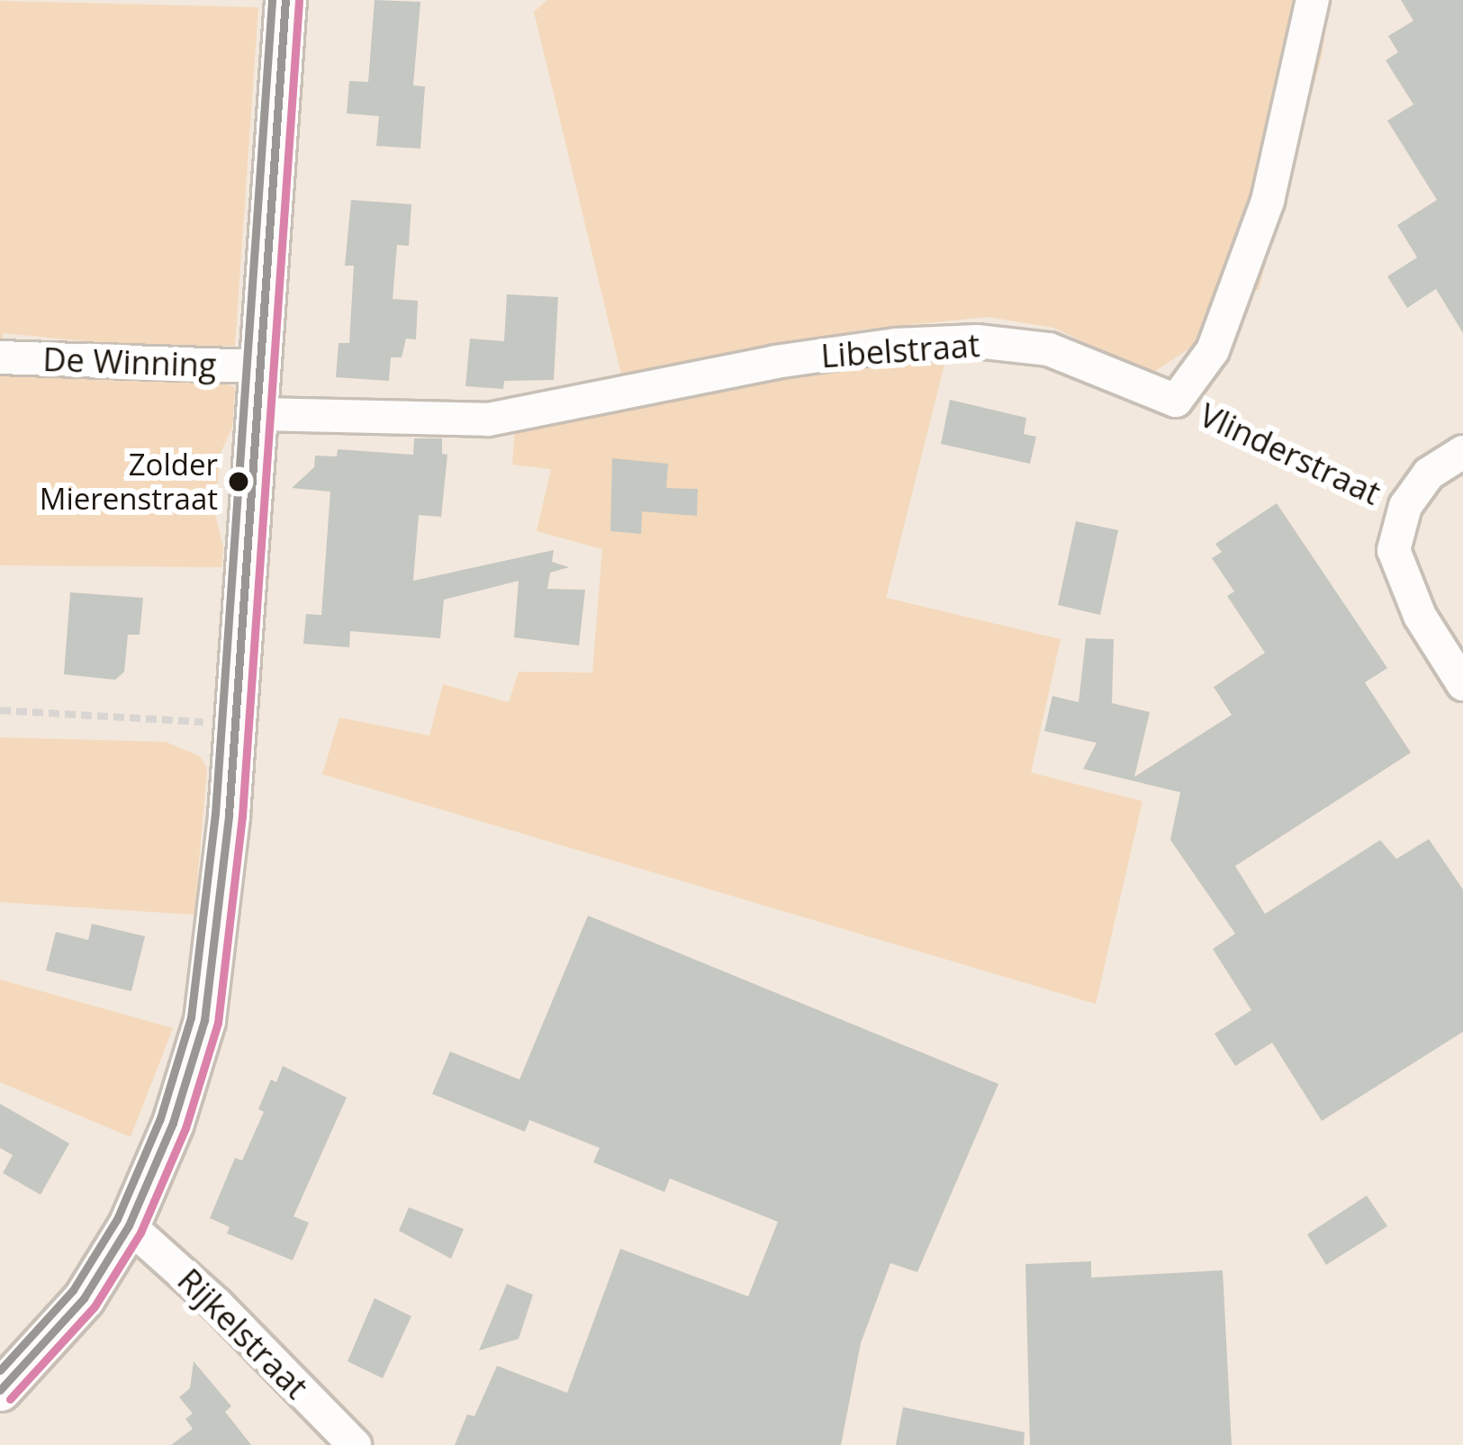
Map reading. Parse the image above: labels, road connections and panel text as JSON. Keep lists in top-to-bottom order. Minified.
{"streets":{"street":["Libelstraat","De Winning","Vlinderstraat","Rijkelstraat"]},"crossings":[["Libelstraat","Vlinderstraat"]],"places":["Zolder Mierenstraat"]}
